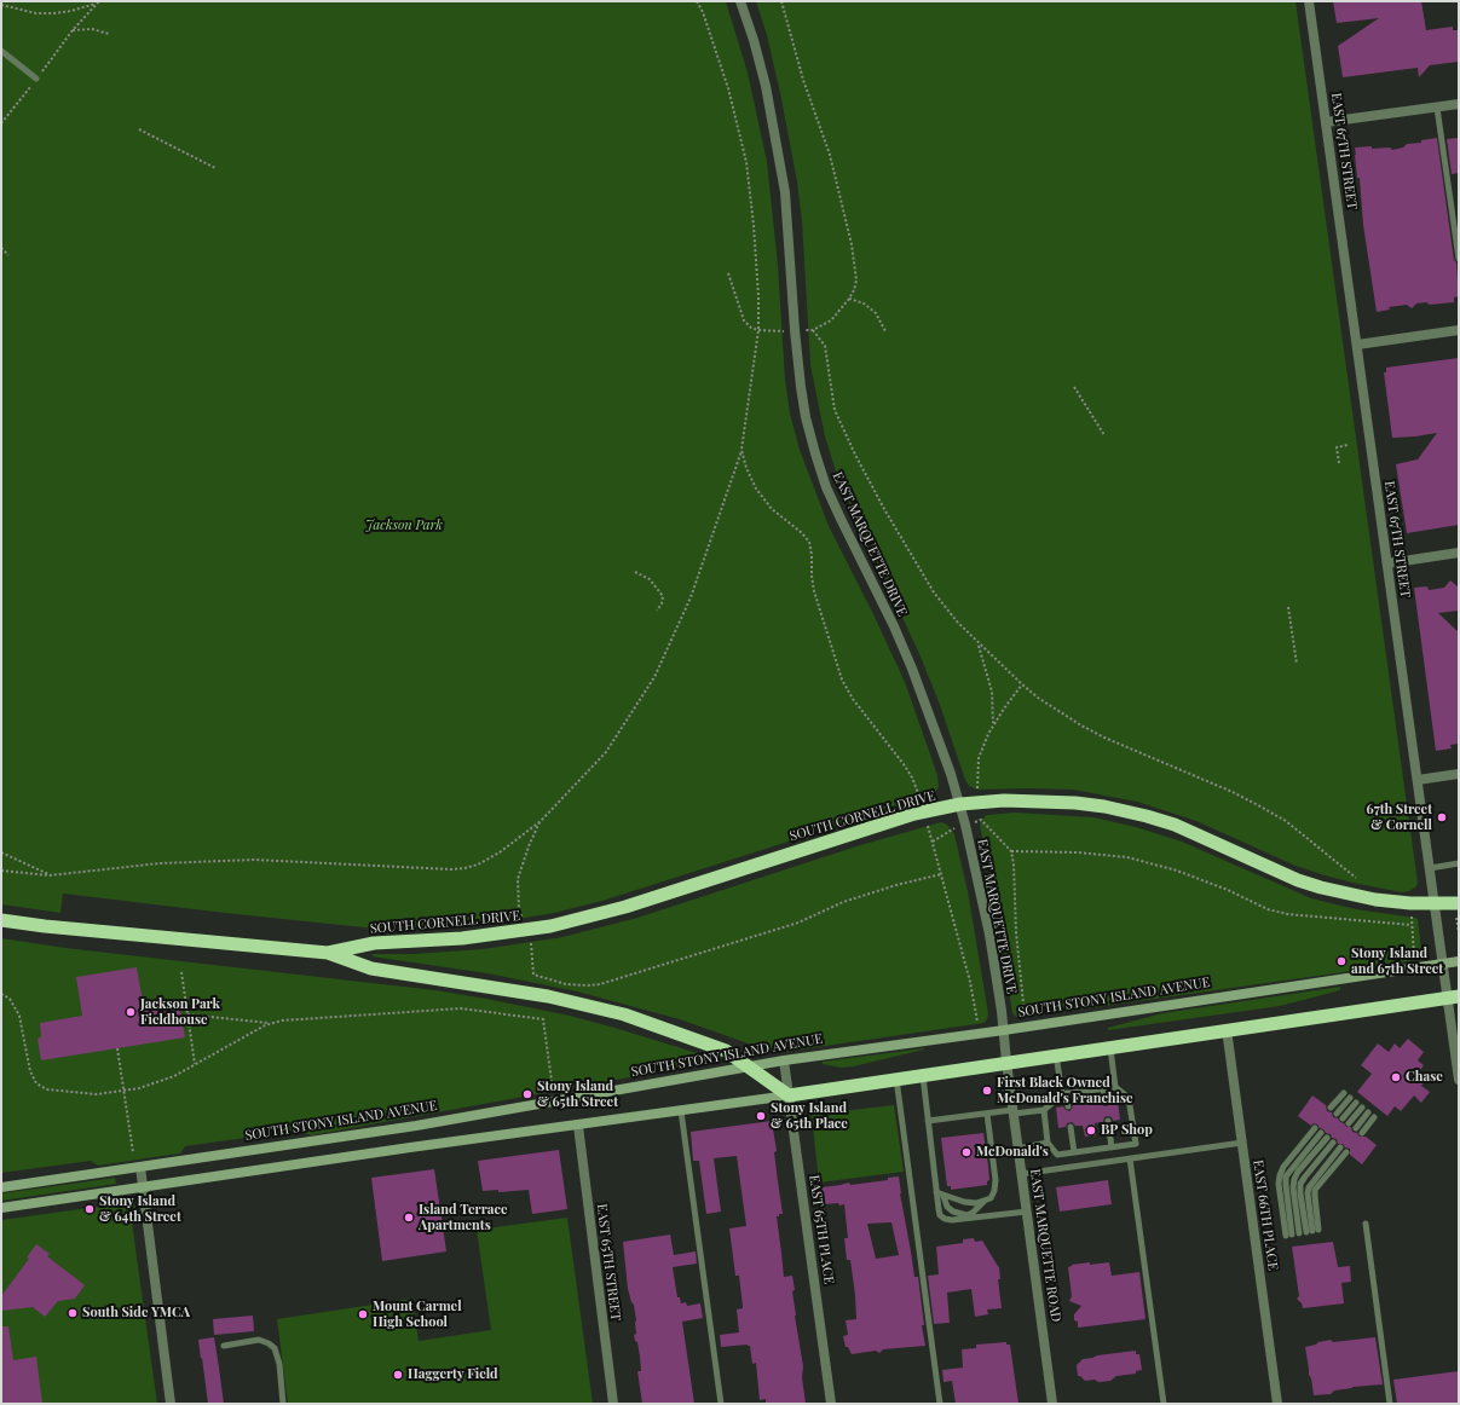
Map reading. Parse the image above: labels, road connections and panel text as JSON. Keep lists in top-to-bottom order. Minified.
{"streets":{"highway":["SOUTH CORNELL DRIVE"],"main road":["SOUTH STONY ISLAND AVENUE"],"street":["EAST 67TH STREET","EAST MARQUETTE DRIVE","EAST 66TH PLACE","EAST 65TH PLACE","EAST MARQUETTE ROAD","EAST 65TH STREET"]},"crossings":[["EAST 67TH STREET","SOUTH CORNELL DRIVE"],["EAST 67TH STREET","SOUTH STONY ISLAND AVENUE"],["EAST MARQUETTE DRIVE","SOUTH CORNELL DRIVE"],["EAST MARQUETTE DRIVE","SOUTH STONY ISLAND AVENUE"],["EAST MARQUETTE DRIVE","EAST MARQUETTE ROAD"],["SOUTH CORNELL DRIVE","SOUTH STONY ISLAND AVENUE"],["SOUTH CORNELL DRIVE","EAST 65TH PLACE"],["SOUTH STONY ISLAND AVENUE","EAST 65TH PLACE"]],"parks":["Jackson Park"],"places":["67th Street & Cornell","Stony Island and 67th Street","Jackson Park Fieldhouse","Chase","First Black Owned McDonald's Franchise","Stony Island & 65th Street","Stony Island & 65th Place","BP Shop","McDonald's","Stony Island & 64th Street","Island Terrace Apartments","South Side YMCA","Mount Carmel High School","Haggerty Field"]}
